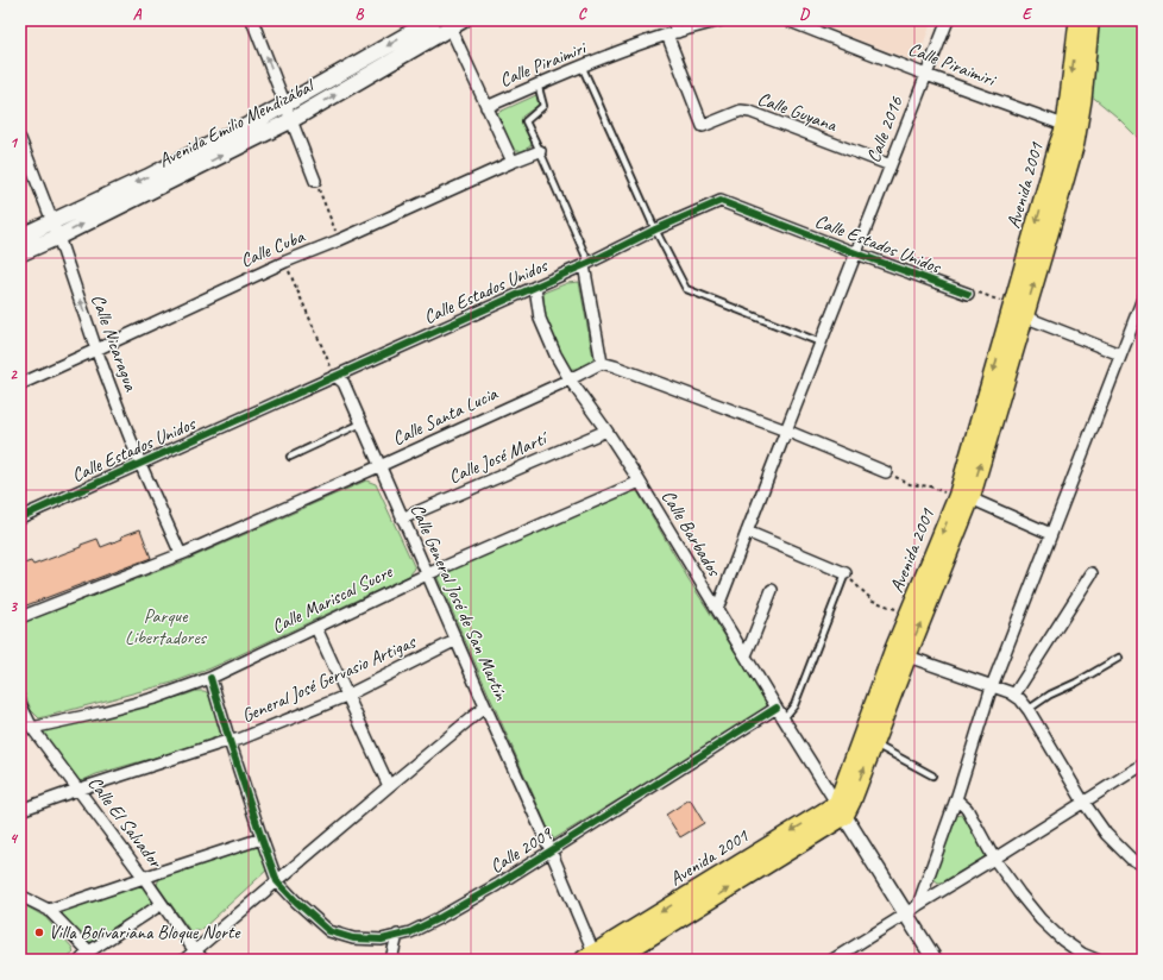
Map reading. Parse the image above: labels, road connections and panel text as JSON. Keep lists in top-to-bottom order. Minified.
{"streets":{"main road":["Avenida Emilio Mendizábal","Avenida 2001"],"street":["Calle Piraimiri","Calle Guyana","Calle 2016","Calle Estados Unidos","Calle Cuba","Calle Nicaragua","Calle Santa Lucia","Calle José Martí","Calle Barbados","Calle Mariscal Sucre","Calle General José de San Martín","General José Gervasio Artigas","Calle El Salvador","Calle 2009"]},"crossings":[["Calle Piraimiri","Calle Guyana"],["Calle Piraimiri","Calle 2016"],["Calle Piraimiri","Avenida 2001"],["Calle Guyana","Calle 2016"],["Avenida Emilio Mendizábal","Calle Nicaragua"],["Calle 2016","Calle Estados Unidos"],["Calle 2016","Calle Barbados"],["Avenida 2001","Calle Barbados"],["Avenida 2001","Calle General José de San Martín"],["Calle Estados Unidos","Calle Nicaragua"],["Calle Estados Unidos","Calle Barbados"],["Calle Estados Unidos","Calle General José de San Martín"],["Calle Cuba","Calle Nicaragua"],["Calle Nicaragua","Calle Santa Lucia"],["Calle Santa Lucia","Calle Barbados"],["Calle Santa Lucia","Calle General José de San Martín"],["Calle José Martí","Calle Barbados"],["Calle José Martí","Calle General José de San Martín"],["Calle Barbados","Calle Mariscal Sucre"],["Calle Barbados","Calle 2009"],["Calle Mariscal Sucre","Calle General José de San Martín"],["Calle Mariscal Sucre","Calle El Salvador"],["Calle General José de San Martín","General José Gervasio Artigas"],["Calle General José de San Martín","Calle 2009"],["General José Gervasio Artigas","Calle El Salvador"]],"parks":["Parque Libertadores"],"places":["Villa Bolivariana Bloque Norte"],"grid":{"columns":["A","B","C","D","E"],"rows":["1","2","3","4"]}}
